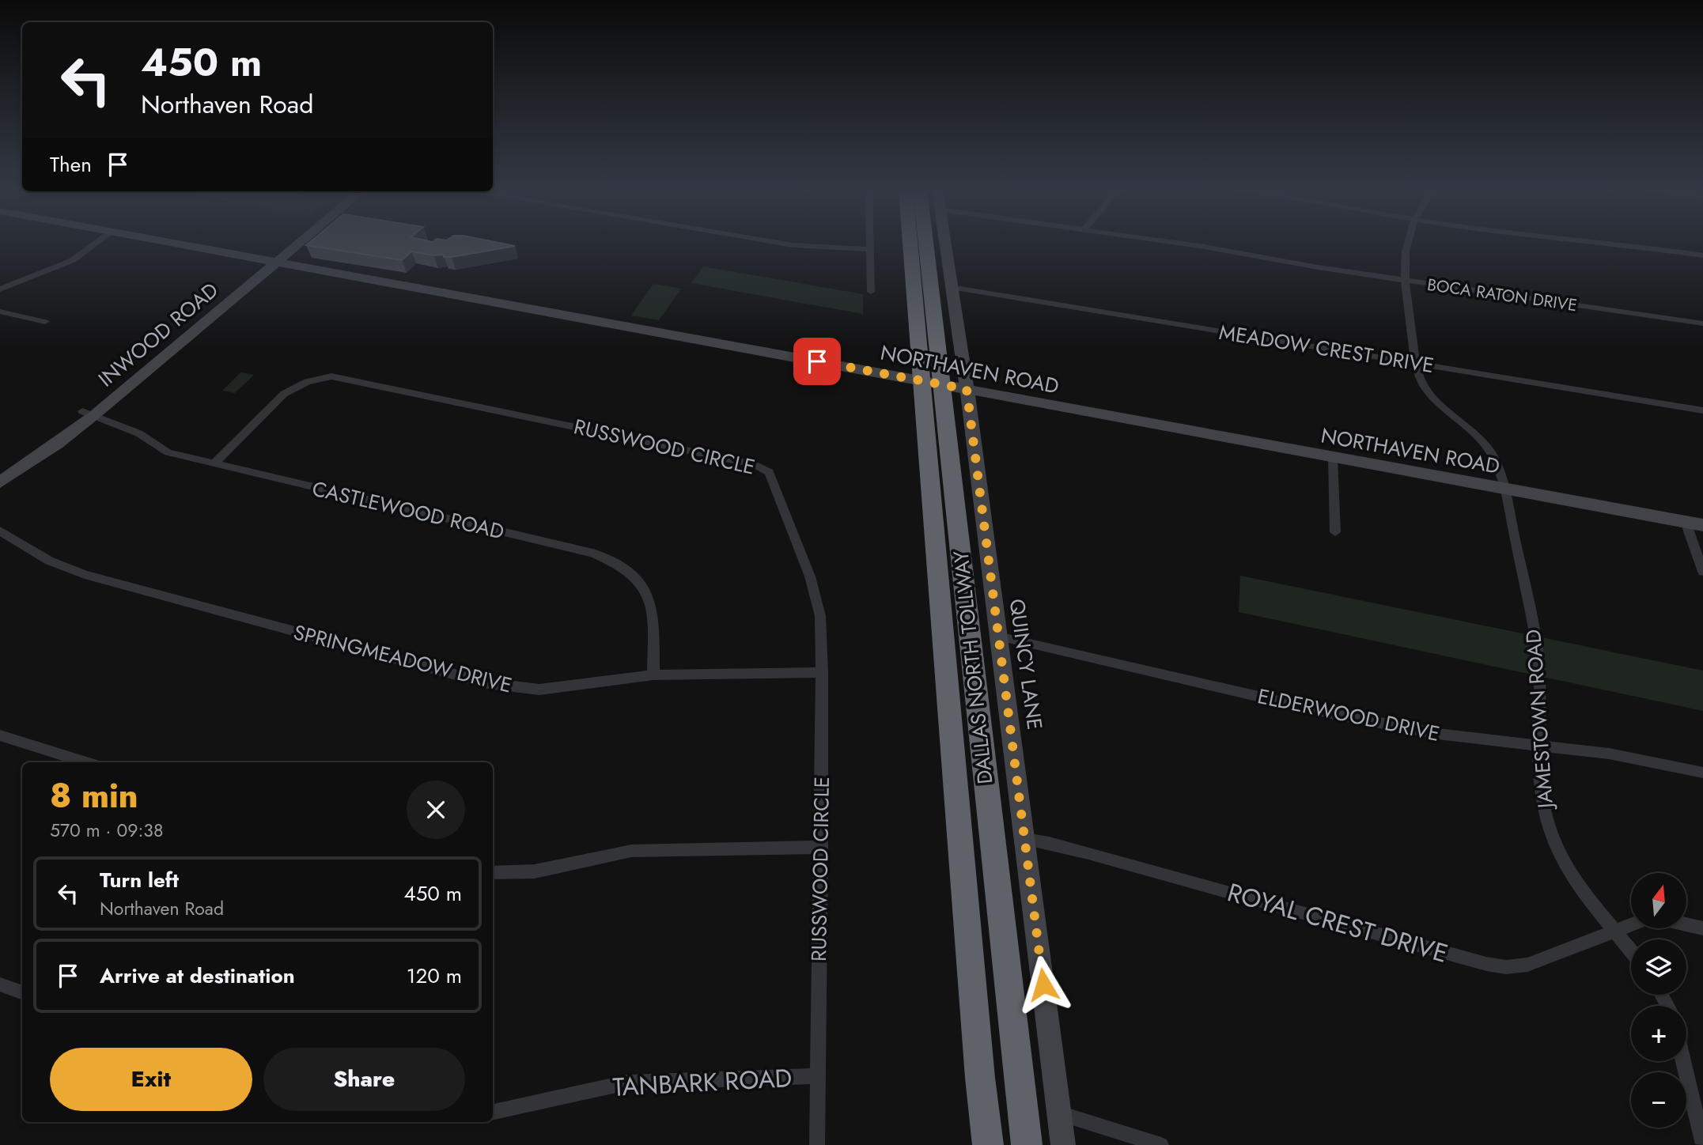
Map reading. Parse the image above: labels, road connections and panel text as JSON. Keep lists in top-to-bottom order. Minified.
{"streets":{"highway":["DALLAS NORTH TOLLWAY"],"street":["BOCA RATON DRIVE","INWOOD ROAD","MEADOW CREST DRIVE","NORTHAVEN ROAD","RUSSWOOD CIRCLE","CASTLEWOOD ROAD","SPRINGMEADOW DRIVE","QUINCY LANE","ELDERWOOD DRIVE","JAMESTOWN ROAD","ROYAL CREST DRIVE","TANBARK ROAD"]},"crossings":[["BOCA RATON DRIVE","JAMESTOWN ROAD"],["INWOOD ROAD","NORTHAVEN ROAD"],["INWOOD ROAD","CASTLEWOOD ROAD"],["MEADOW CREST DRIVE","QUINCY LANE"],["MEADOW CREST DRIVE","JAMESTOWN ROAD"],["NORTHAVEN ROAD","QUINCY LANE"],["NORTHAVEN ROAD","JAMESTOWN ROAD"],["RUSSWOOD CIRCLE","CASTLEWOOD ROAD"],["RUSSWOOD CIRCLE","SPRINGMEADOW DRIVE"],["RUSSWOOD CIRCLE","TANBARK ROAD"],["CASTLEWOOD ROAD","SPRINGMEADOW DRIVE"],["QUINCY LANE","ELDERWOOD DRIVE"],["QUINCY LANE","ROYAL CREST DRIVE"],["ELDERWOOD DRIVE","JAMESTOWN ROAD"],["JAMESTOWN ROAD","ROYAL CREST DRIVE"]],"north":"top","page":{"turn":["450 m","Northaven Road"],"then":"Then","heading":["8 min","570 m · 09:38"],"list":[{"name":"Turn left","note":"Northaven Road","value":"450 m"},{"name":"Arrive at destination","value":"120 m"}],"map_buttons":["+","−"],"buttons":["Exit","Share"]}}
